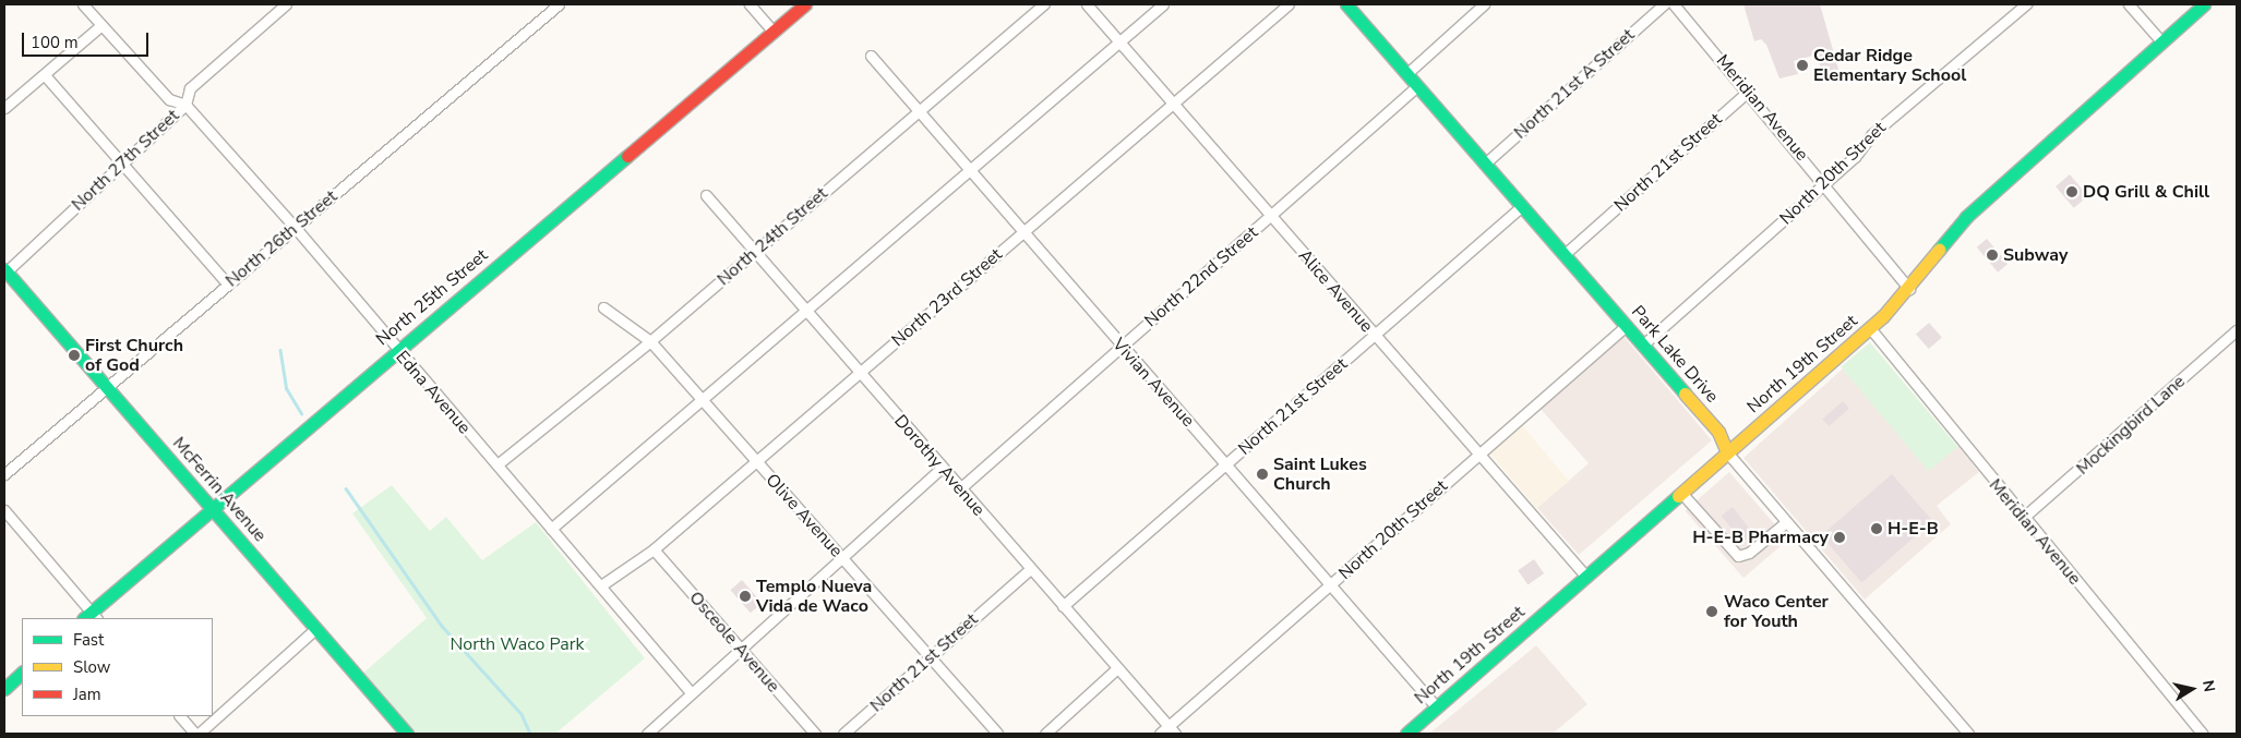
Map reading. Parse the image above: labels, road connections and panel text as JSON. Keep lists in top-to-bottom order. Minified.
{"streets":{"street":["North 21st A Street","Meridian Avenue","North 27th Street","North 21st Street","North 20th Street","North 24th Street","North 26th Street","North 22nd Street","Alice Avenue","North 25th Street","North 23rd Street","Park Lake Drive","North 19th Street","Vivian Avenue","Edna Avenue","Mockingbird Lane","Dorothy Avenue","McFerrin Avenue","Olive Avenue","Osceole Avenue"]},"crossings":[["North 21st A Street","Park Lake Drive"],["Meridian Avenue","North 21st Street"],["Meridian Avenue","North 20th Street"],["Meridian Avenue","North 19th Street"],["Meridian Avenue","Mockingbird Lane"],["North 27th Street","Edna Avenue"],["North 27th Street","McFerrin Avenue"],["North 21st Street","Alice Avenue"],["North 21st Street","Park Lake Drive"],["North 21st Street","Vivian Avenue"],["North 21st Street","Dorothy Avenue"],["North 21st Street","Olive Avenue"],["North 20th Street","Alice Avenue"],["North 20th Street","Park Lake Drive"],["North 20th Street","Vivian Avenue"],["North 20th Street","Dorothy Avenue"],["North 24th Street","Vivian Avenue"],["North 24th Street","Edna Avenue"],["North 24th Street","Dorothy Avenue"],["North 24th Street","Olive Avenue"],["North 26th Street","Edna Avenue"],["North 26th Street","McFerrin Avenue"],["North 22nd Street","Alice Avenue"],["North 22nd Street","Park Lake Drive"],["North 22nd Street","Vivian Avenue"],["North 22nd Street","Dorothy Avenue"],["Alice Avenue","North 23rd Street"],["Alice Avenue","North 19th Street"],["North 25th Street","Edna Avenue"],["North 25th Street","McFerrin Avenue"],["North 23rd Street","Vivian Avenue"],["North 23rd Street","Edna Avenue"],["North 23rd Street","Dorothy Avenue"],["North 23rd Street","Olive Avenue"],["North 23rd Street","Osceole Avenue"],["Park Lake Drive","North 19th Street"],["North 19th Street","Vivian Avenue"]],"parks":["North Waco Park"],"places":["Cedar Ridge Elementary School","DQ Grill & Chill","Subway","First Church of God","Saint Lukes Church","H-E-B","H-E-B Pharmacy","Templo Nueva Vida de Waco","Waco Center for Youth"],"legend":["Fast","Slow","Jam"],"scale_bar":"100 m","north":"right"}
